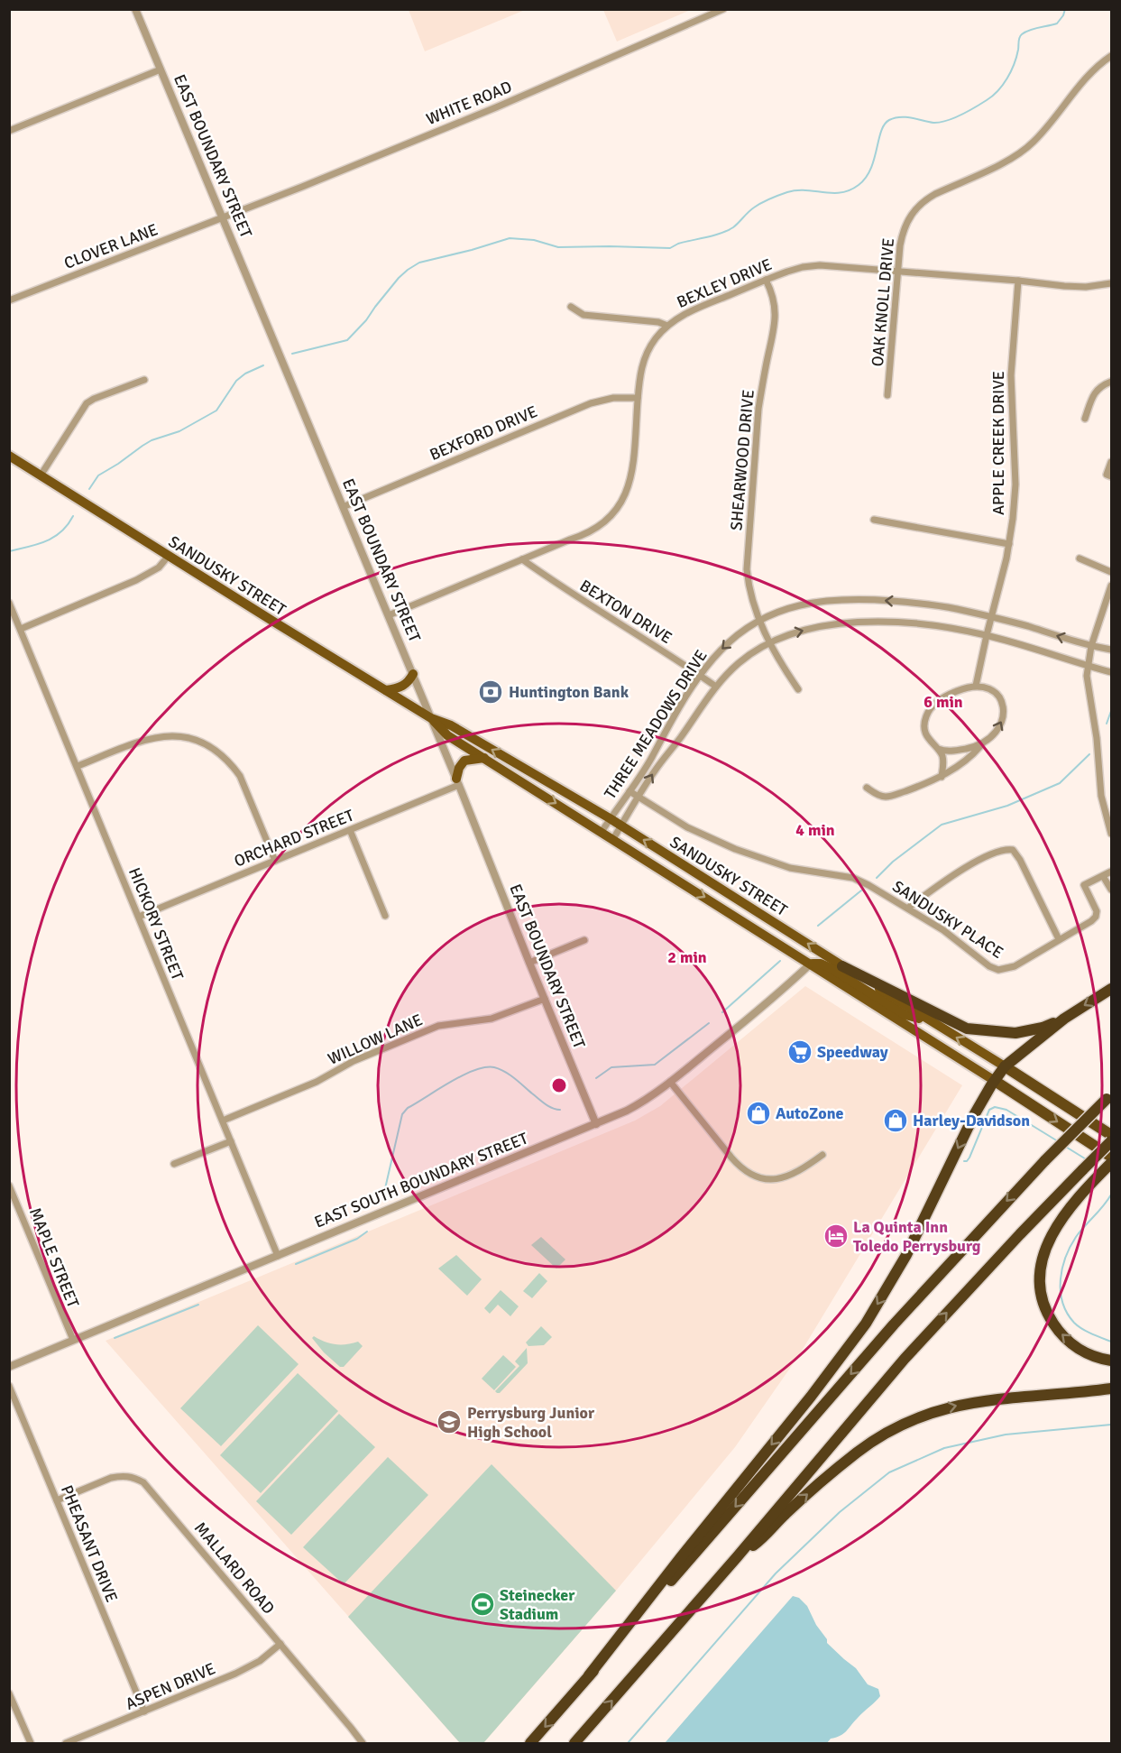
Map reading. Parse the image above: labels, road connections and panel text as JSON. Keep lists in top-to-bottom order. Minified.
{"streets":{"main road":["SANDUSKY STREET"],"street":["WHITE ROAD","EAST BOUNDARY STREET","CLOVER LANE","BEXLEY DRIVE","OAK KNOLL DRIVE","BEXFORD DRIVE","APPLE CREEK DRIVE","SHEARWOOD DRIVE","BEXTON DRIVE","THREE MEADOWS DRIVE","ORCHARD STREET","SANDUSKY PLACE","HICKORY STREET","WILLOW LANE","EAST SOUTH BOUNDARY STREET","MAPLE STREET","PHEASANT DRIVE","MALLARD ROAD","ASPEN DRIVE"]},"crossings":[["WHITE ROAD","EAST BOUNDARY STREET"],["WHITE ROAD","CLOVER LANE"],["EAST BOUNDARY STREET","CLOVER LANE"],["EAST BOUNDARY STREET","BEXLEY DRIVE"],["EAST BOUNDARY STREET","BEXFORD DRIVE"],["EAST BOUNDARY STREET","SANDUSKY STREET"],["EAST BOUNDARY STREET","ORCHARD STREET"],["EAST BOUNDARY STREET","WILLOW LANE"],["EAST BOUNDARY STREET","EAST SOUTH BOUNDARY STREET"],["BEXLEY DRIVE","OAK KNOLL DRIVE"],["BEXLEY DRIVE","BEXFORD DRIVE"],["BEXLEY DRIVE","APPLE CREEK DRIVE"],["BEXLEY DRIVE","SHEARWOOD DRIVE"],["BEXLEY DRIVE","BEXTON DRIVE"],["APPLE CREEK DRIVE","THREE MEADOWS DRIVE"],["SHEARWOOD DRIVE","THREE MEADOWS DRIVE"],["SANDUSKY STREET","THREE MEADOWS DRIVE"],["SANDUSKY STREET","EAST SOUTH BOUNDARY STREET"],["BEXTON DRIVE","THREE MEADOWS DRIVE"],["THREE MEADOWS DRIVE","SANDUSKY PLACE"],["ORCHARD STREET","HICKORY STREET"],["HICKORY STREET","WILLOW LANE"],["HICKORY STREET","EAST SOUTH BOUNDARY STREET"],["EAST SOUTH BOUNDARY STREET","MAPLE STREET"],["PHEASANT DRIVE","MALLARD ROAD"],["PHEASANT DRIVE","ASPEN DRIVE"],["MALLARD ROAD","ASPEN DRIVE"]],"places":{"bank":["Huntington Bank"],"supermarket":["Speedway"],"shop":["AutoZone","Harley-Davidson"],"hotel":["La Quinta Inn Toledo Perrysburg"],"school or university":["Perrysburg Junior High School"],"sports":["Steinecker Stadium"]},"rings":["6 min","4 min","2 min"]}
